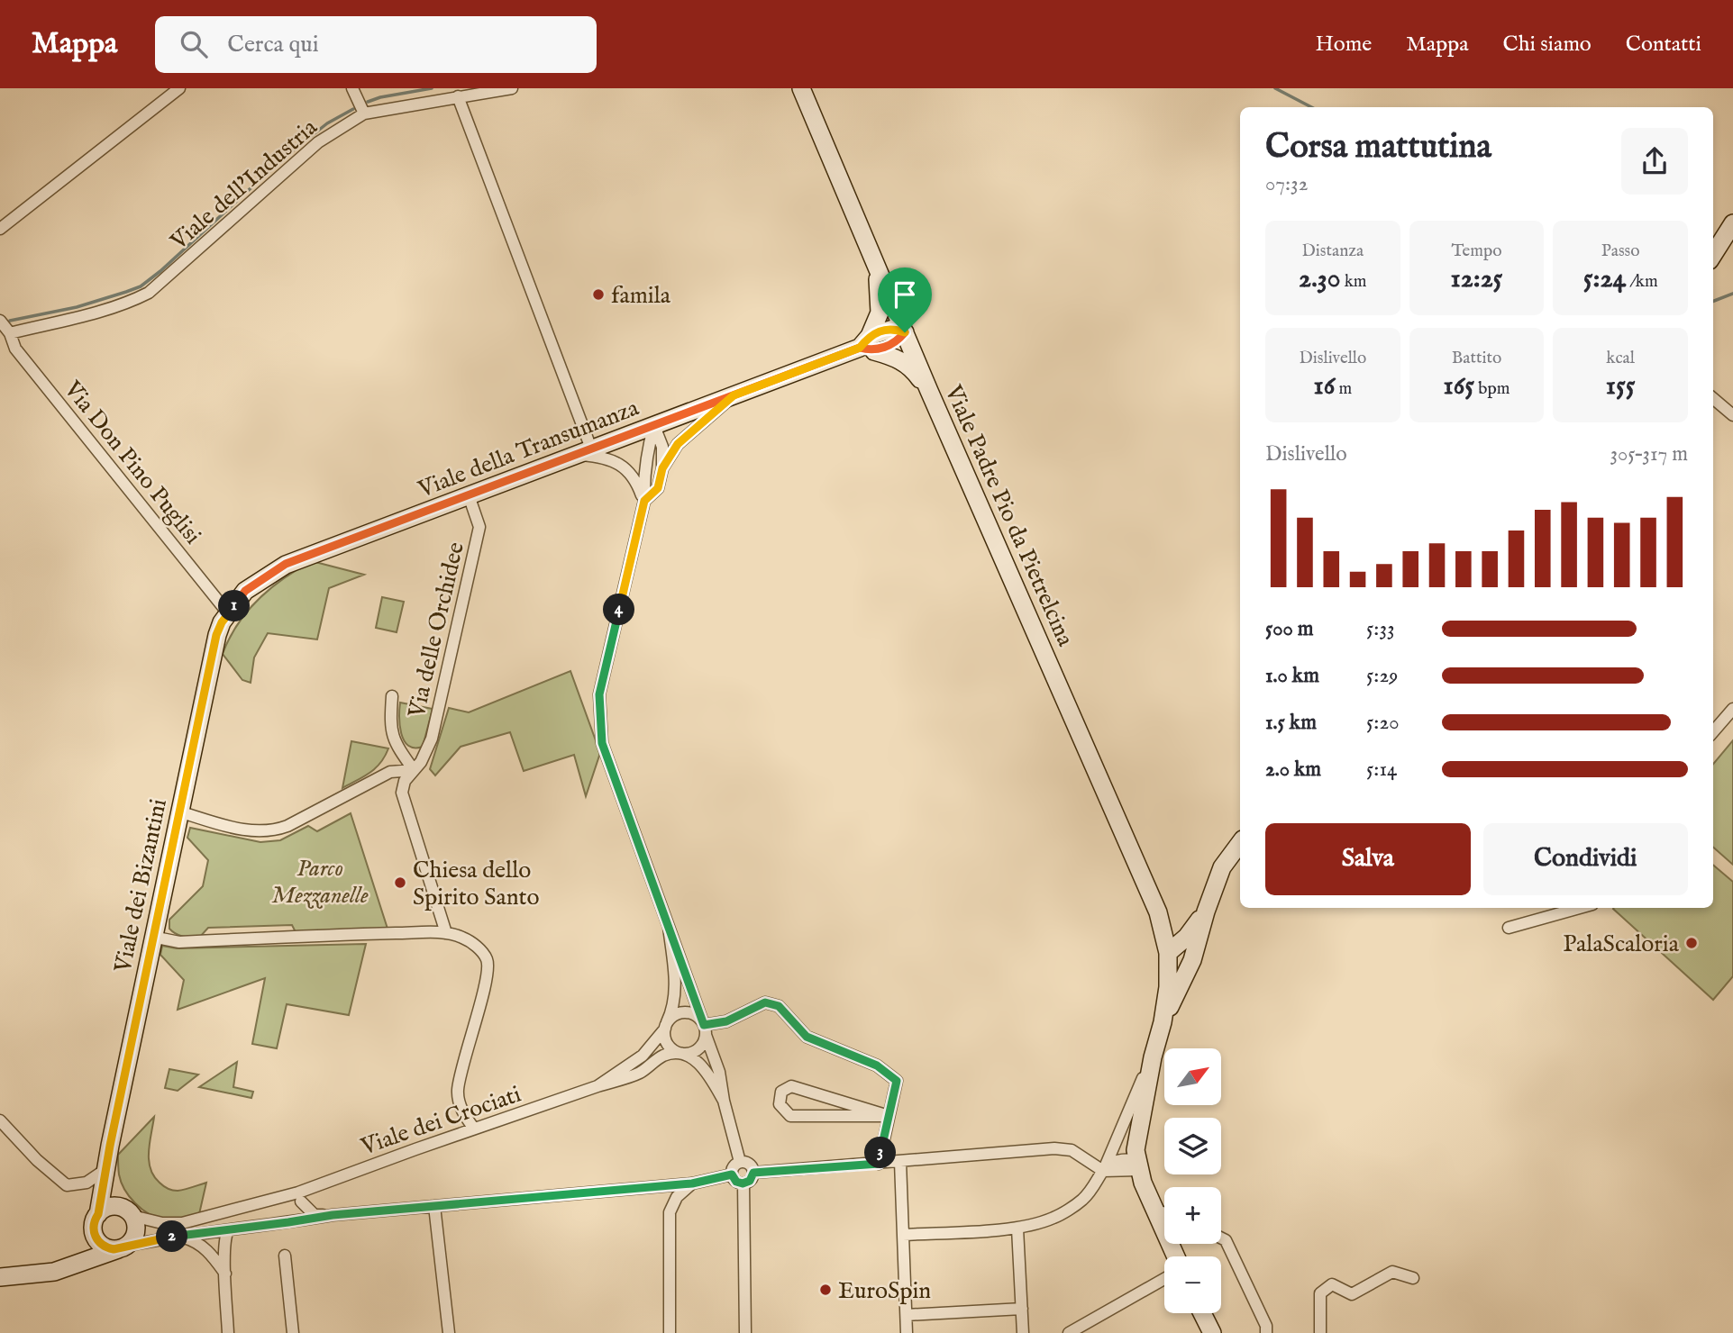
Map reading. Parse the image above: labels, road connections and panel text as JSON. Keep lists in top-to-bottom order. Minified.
{"streets":{"street":["Viale dell'Industria","Viale della Transumanza","Via Don Pino Puglisi","Viale Padre Pio da Pietrelcina","Via delle Orchidee","Viale dei Bizantini","Viale dei Crociati"]},"crossings":[["Viale dell'Industria","Via Don Pino Puglisi"],["Viale della Transumanza","Via Don Pino Puglisi"],["Viale della Transumanza","Viale Padre Pio da Pietrelcina"],["Viale della Transumanza","Via delle Orchidee"],["Viale della Transumanza","Viale dei Bizantini"],["Via Don Pino Puglisi","Viale dei Bizantini"],["Viale dei Bizantini","Viale dei Crociati"]],"parks":["Parco Mezzanelle"],"places":["famila","Chiesa dello Spirito Santo","PalaScaloria","EuroSpin"],"north":"top right","page":{"header":"Mappa","search":"Cerca qui","nav":["Home","Mappa","Chi siamo","Contatti"],"heading":["Corsa mattutina","07:32"],"stats":[["Distanza","2.30 km"],["Tempo","12:25"],["Passo","5:24 /km"],["Dislivello","16 m"],["Battito","165 bpm"],["kcal","155"]],"chart":["Dislivello","305–317 m"],"pins":["1","4","3","2"],"list":[{"name":"500 m","note":"5:33"},{"name":"1.0 km","note":"5:29"},{"name":"1.5 km","note":"5:20"},{"name":"2.0 km","note":"5:14"}],"buttons":["Salva","Condividi"],"map_buttons":["+","−"]}}
